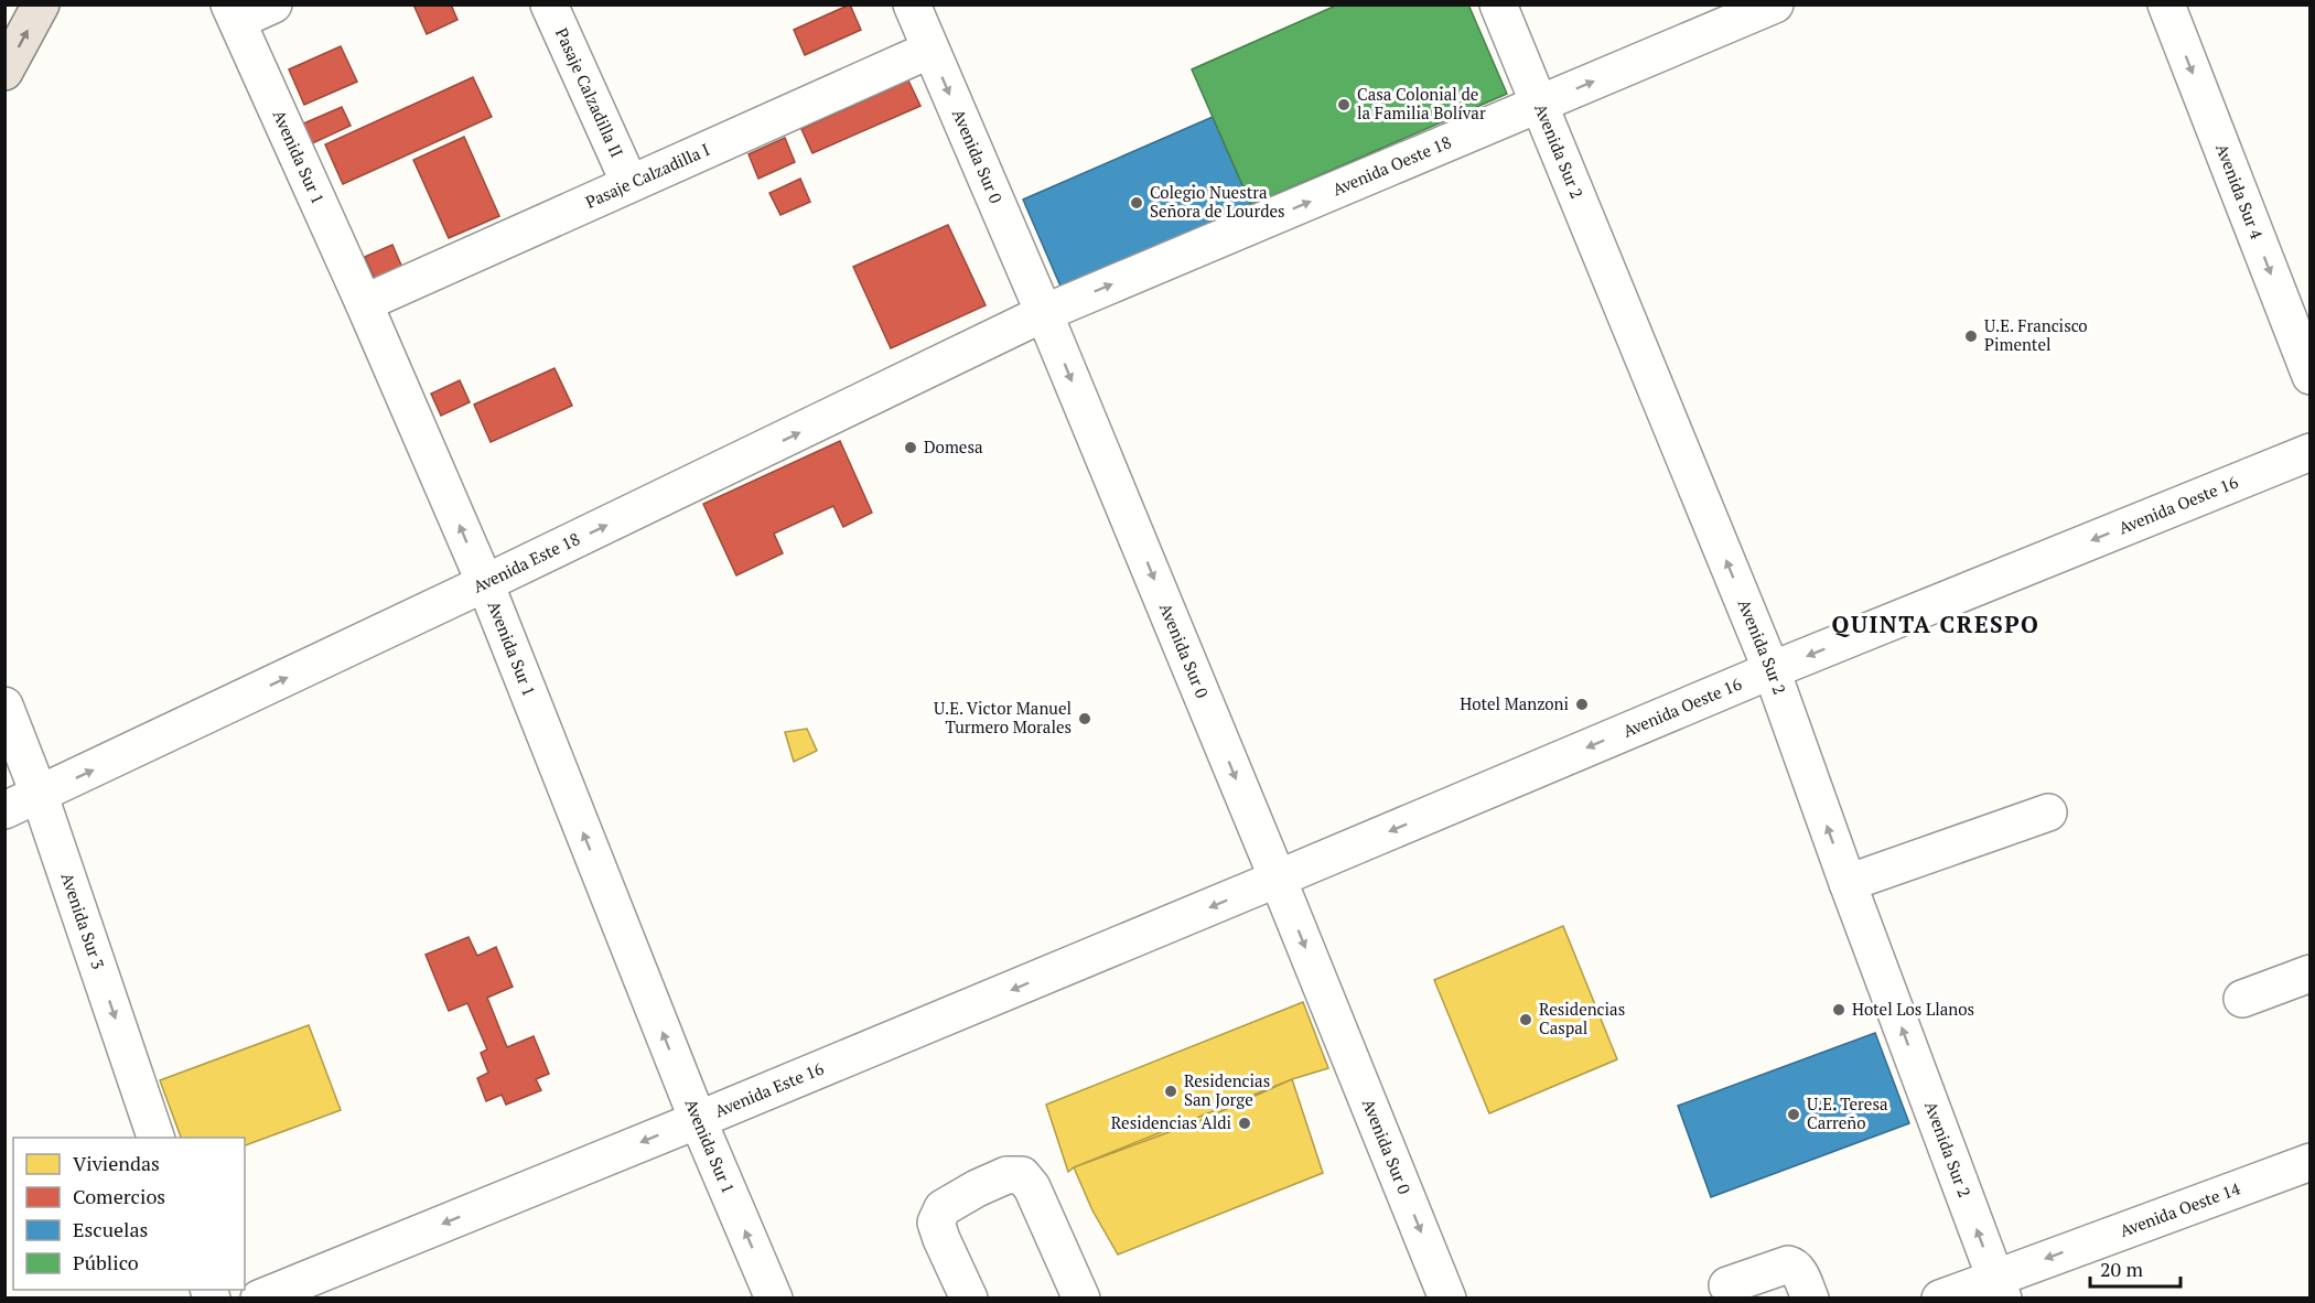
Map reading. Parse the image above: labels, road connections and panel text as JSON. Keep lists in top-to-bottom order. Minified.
{"streets":{"street":["Pasaje Calzadilla II","Avenida Sur 2","Avenida Sur 0","Avenida Sur 1","Avenida Oeste 18","Pasaje Calzadilla I","Avenida Sur 4","Avenida Oeste 16","Avenida Este 18","Avenida Sur 3","Avenida Este 16","Avenida Oeste 14"]},"crossings":[["Pasaje Calzadilla II","Pasaje Calzadilla I"],["Avenida Sur 2","Avenida Oeste 18"],["Avenida Sur 2","Avenida Oeste 16"],["Avenida Sur 2","Avenida Oeste 14"],["Avenida Sur 0","Avenida Oeste 18"],["Avenida Sur 0","Pasaje Calzadilla I"],["Avenida Sur 0","Avenida Oeste 16"],["Avenida Sur 0","Avenida Este 18"],["Avenida Sur 0","Avenida Este 16"],["Avenida Sur 1","Pasaje Calzadilla I"],["Avenida Sur 1","Avenida Este 18"],["Avenida Sur 1","Avenida Este 16"],["Avenida Oeste 18","Avenida Este 18"],["Avenida Oeste 16","Avenida Este 16"],["Avenida Este 18","Avenida Sur 3"]],"one_way":["Avenida Sur 2","Avenida Sur 0","Avenida Sur 1","Avenida Oeste 18","Avenida Sur 4","Avenida Oeste 16","Avenida Este 18","Avenida Sur 3","Avenida Este 16","Avenida Oeste 14"],"districts":["QUINTA CRESPO"],"places":["Casa Colonial de la Familia Bolívar","Colegio Nuestra Señora de Lourdes","U.E. Francisco Pimentel","Domesa","Hotel Manzoni","U.E. Victor Manuel Turmero Morales","Hotel Los Llanos","Residencias Caspal","Residencias San Jorge","U.E. Teresa Carreño","Residencias Aldi"],"legend":["Viviendas","Comercios","Escuelas","Público"],"scale_bar":"20 m"}
